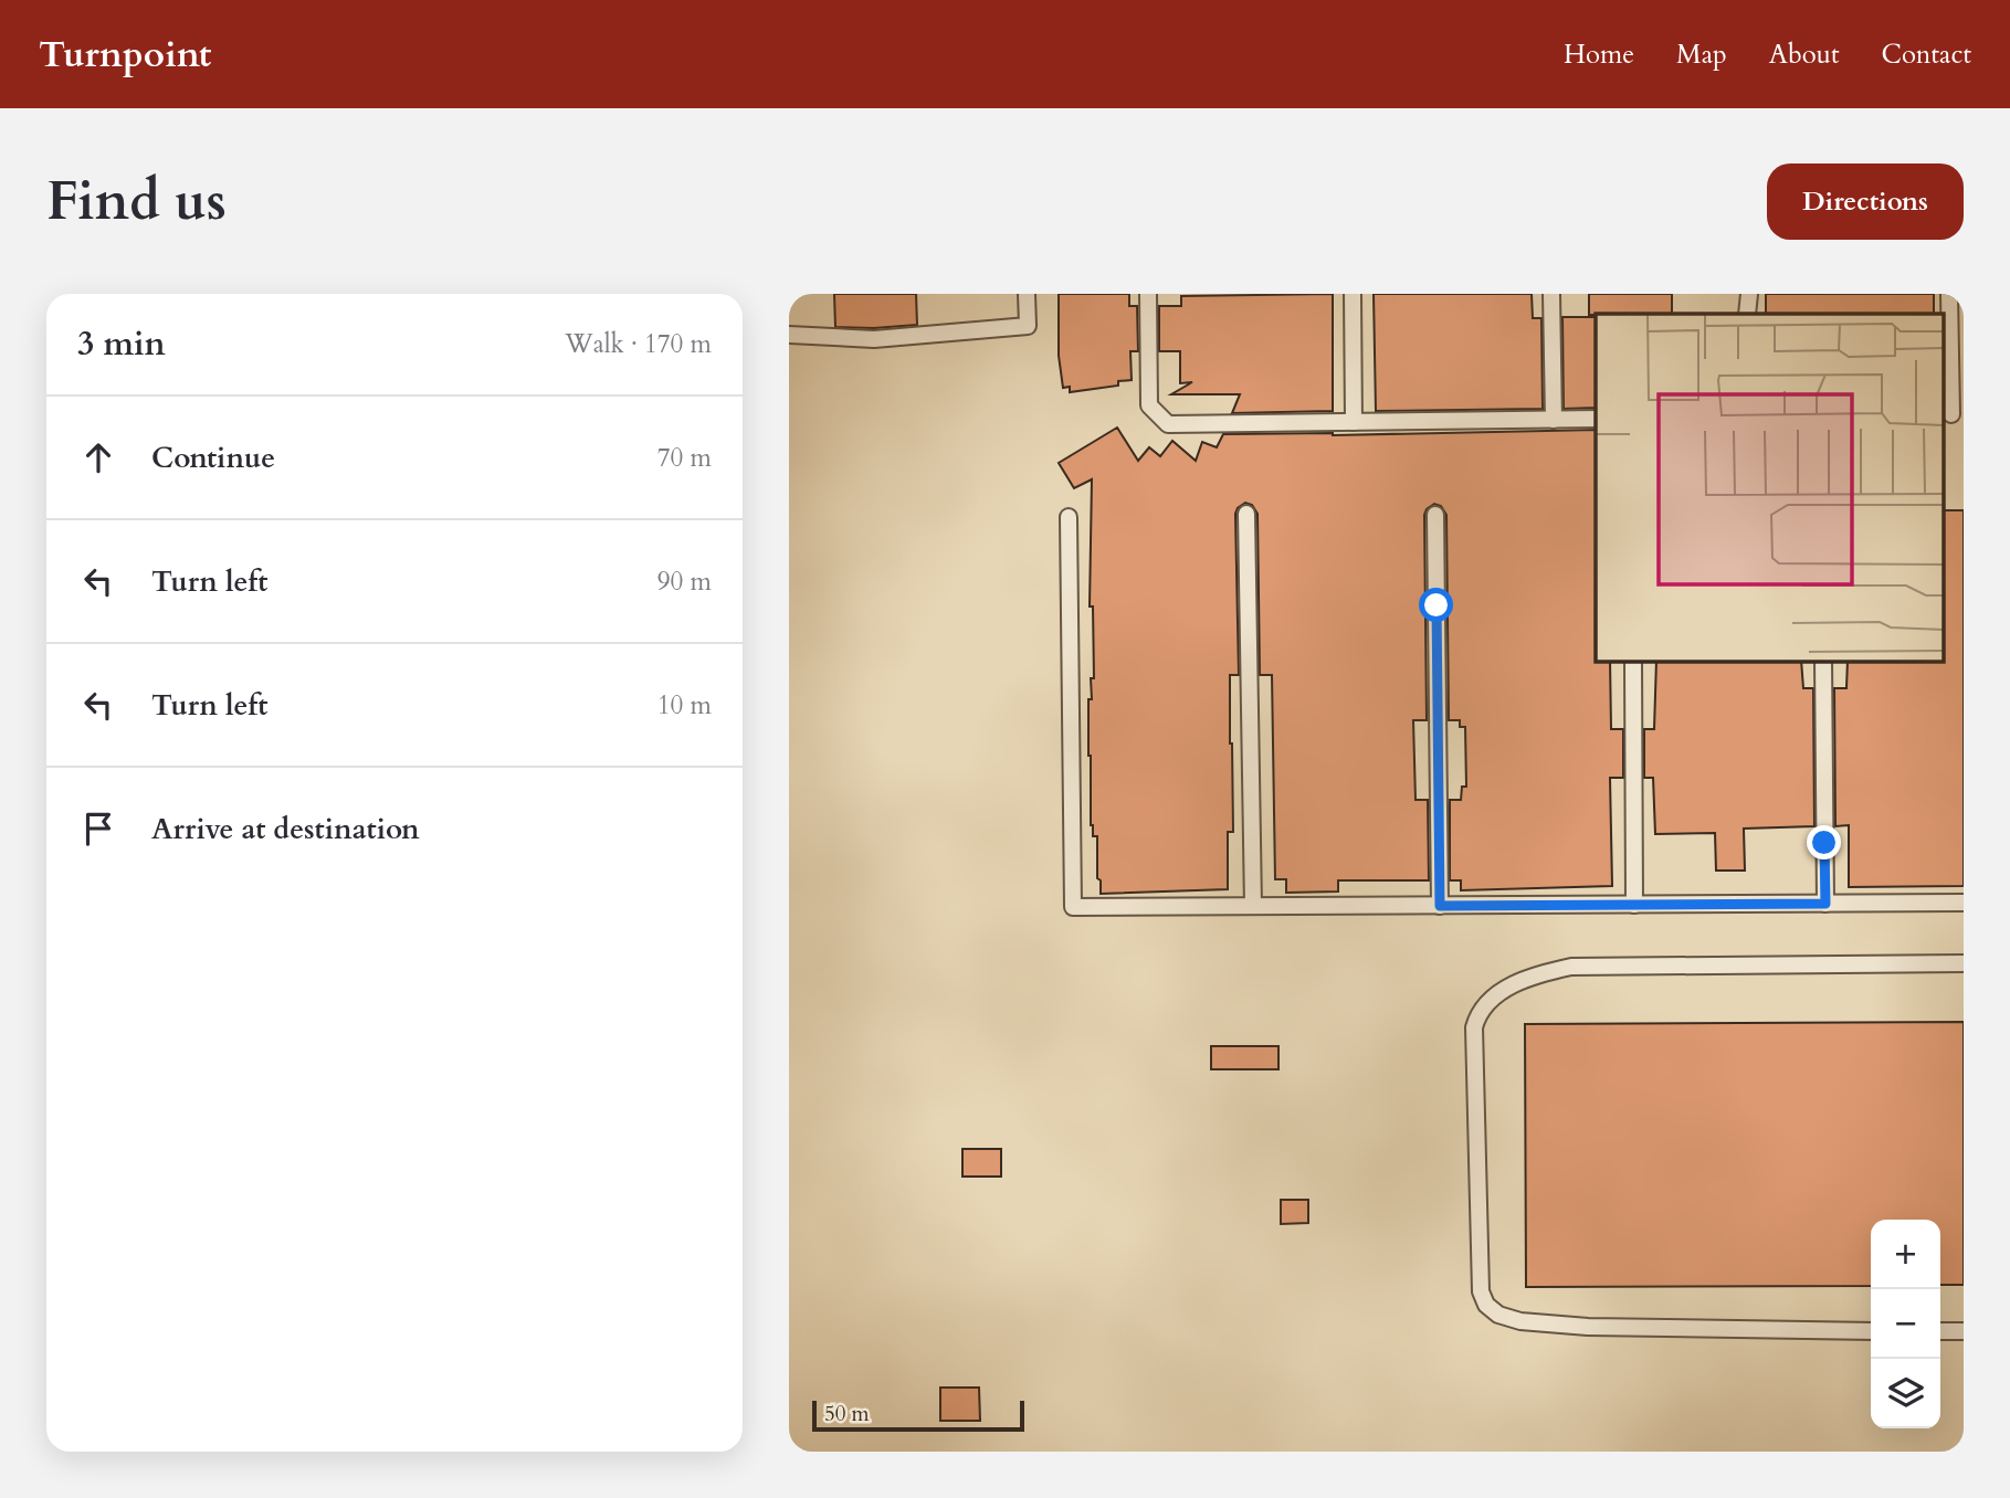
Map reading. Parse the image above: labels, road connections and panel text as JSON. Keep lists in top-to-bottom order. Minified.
{"scale_bar":"50 m","page":{"header":"Turnpoint","nav":["Home","Map","About","Contact"],"buttons":"Directions","title":"Find us","heading":["3 min","Walk · 170 m"],"list":[["Continue","70 m"],["Turn left","90 m"],["Turn left","10 m"],"Arrive at destination"],"map_buttons":["+","−"],"scale":"50 m"}}
